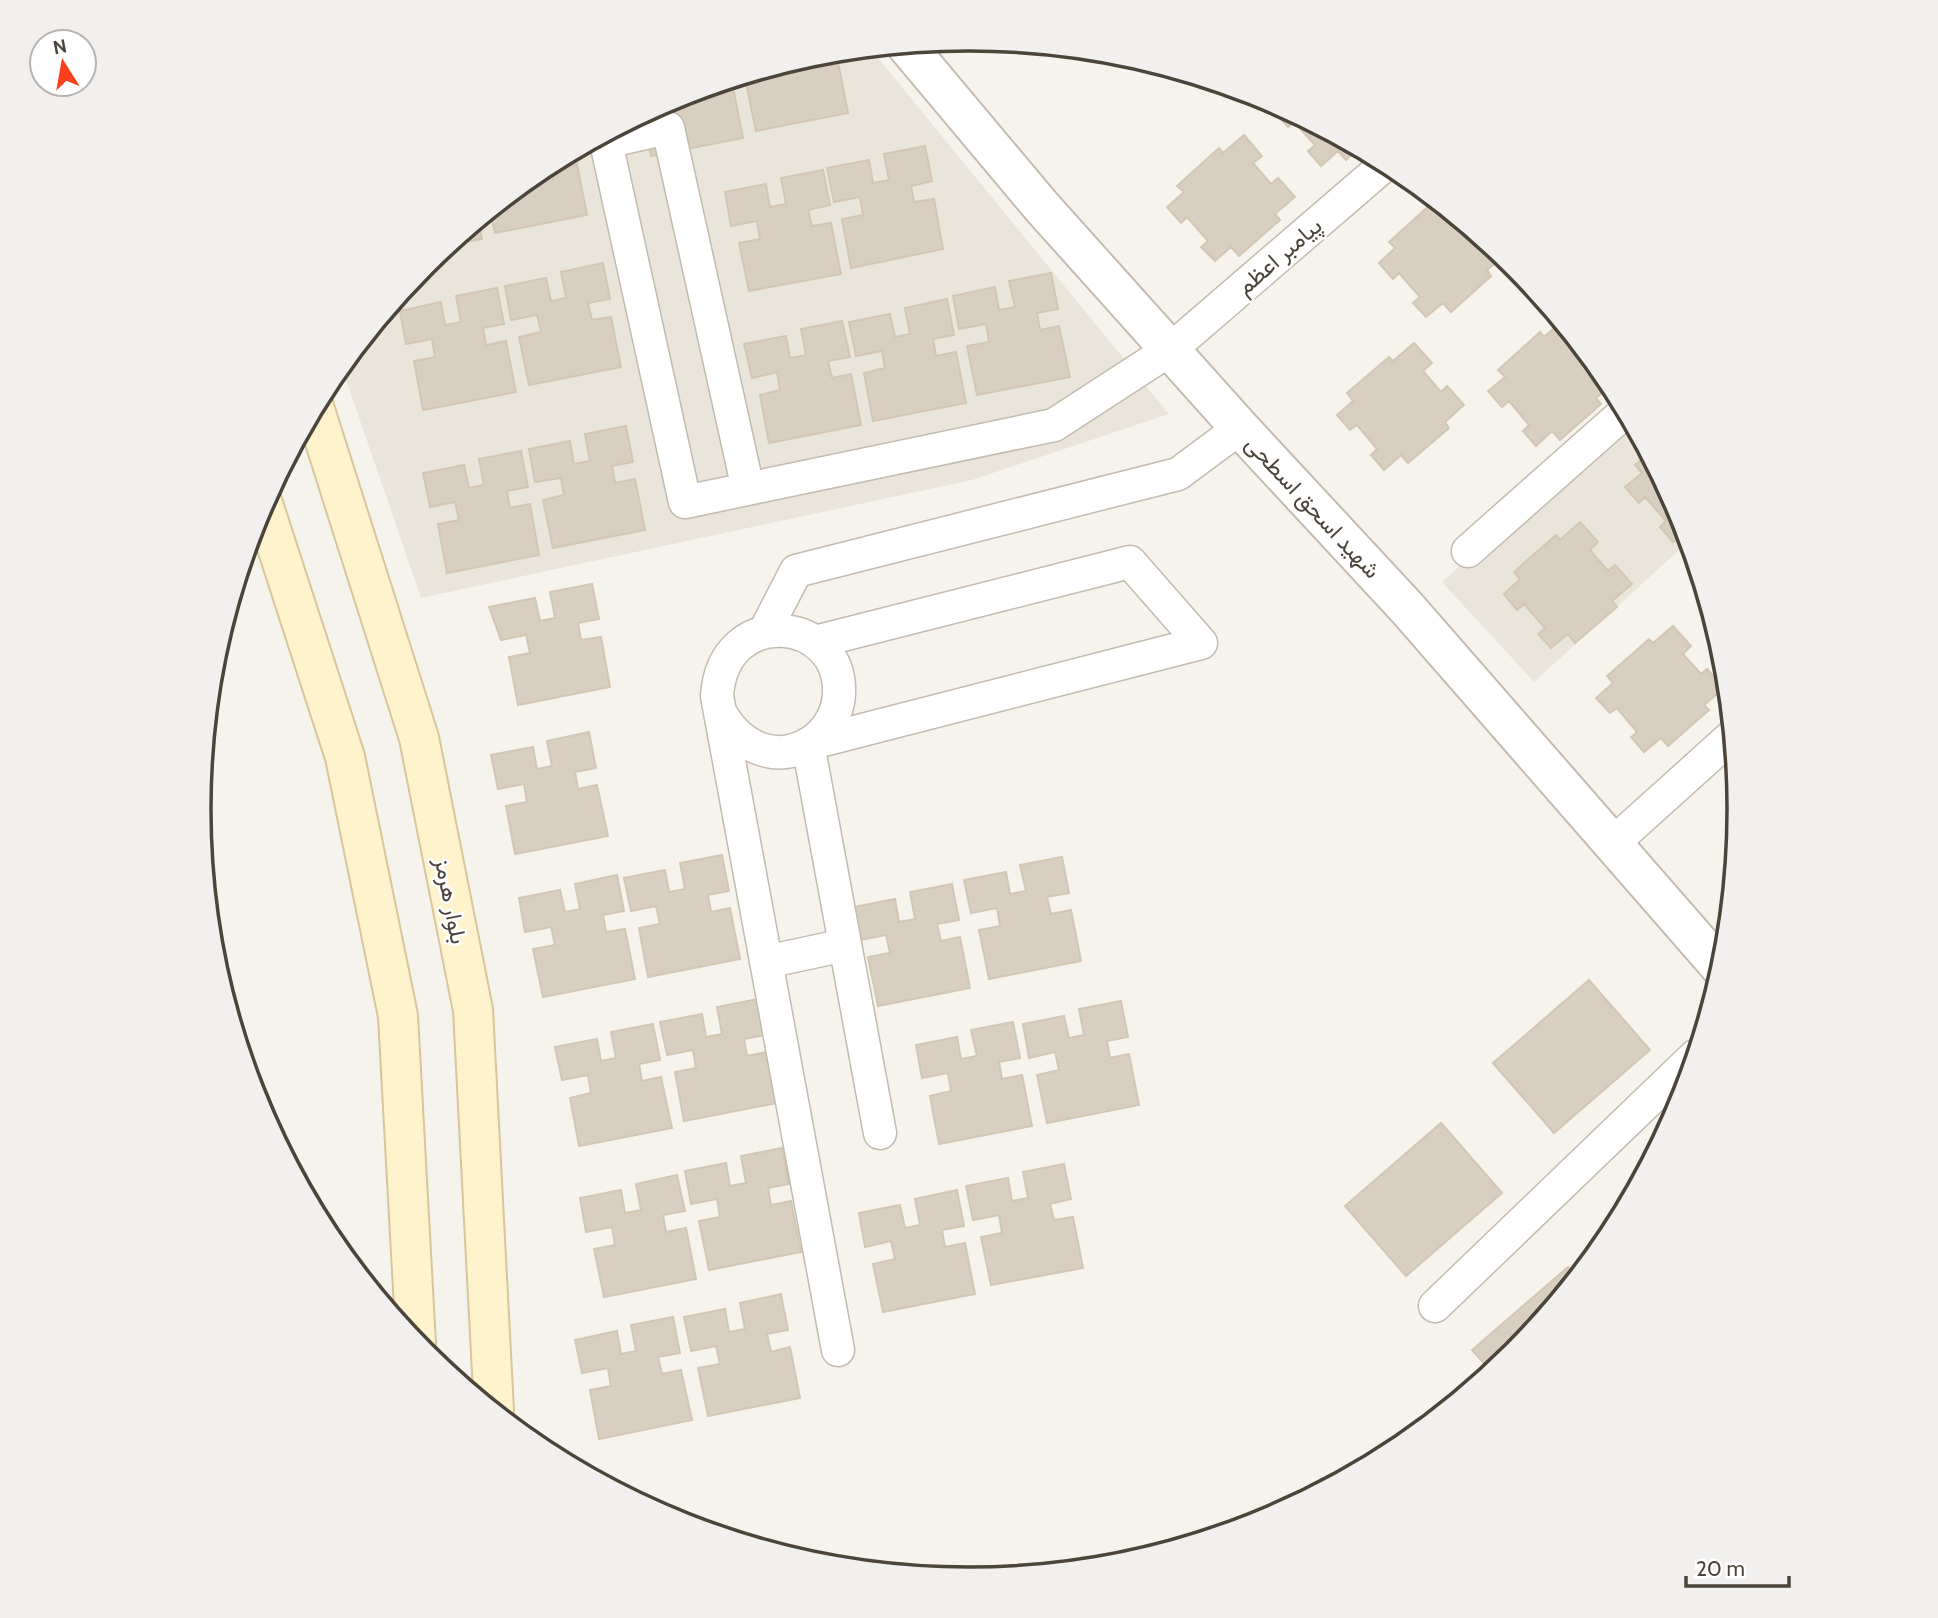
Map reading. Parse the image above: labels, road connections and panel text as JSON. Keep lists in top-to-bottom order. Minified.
{"streets":{"main road":["بلوار هرمز"],"street":["پیامبر اعظم","شهید اسحق اسطحی"]},"crossings":[["پیامبر اعظم","شهید اسحق اسطحی"]],"scale_bar":"20 m","north":"top"}
